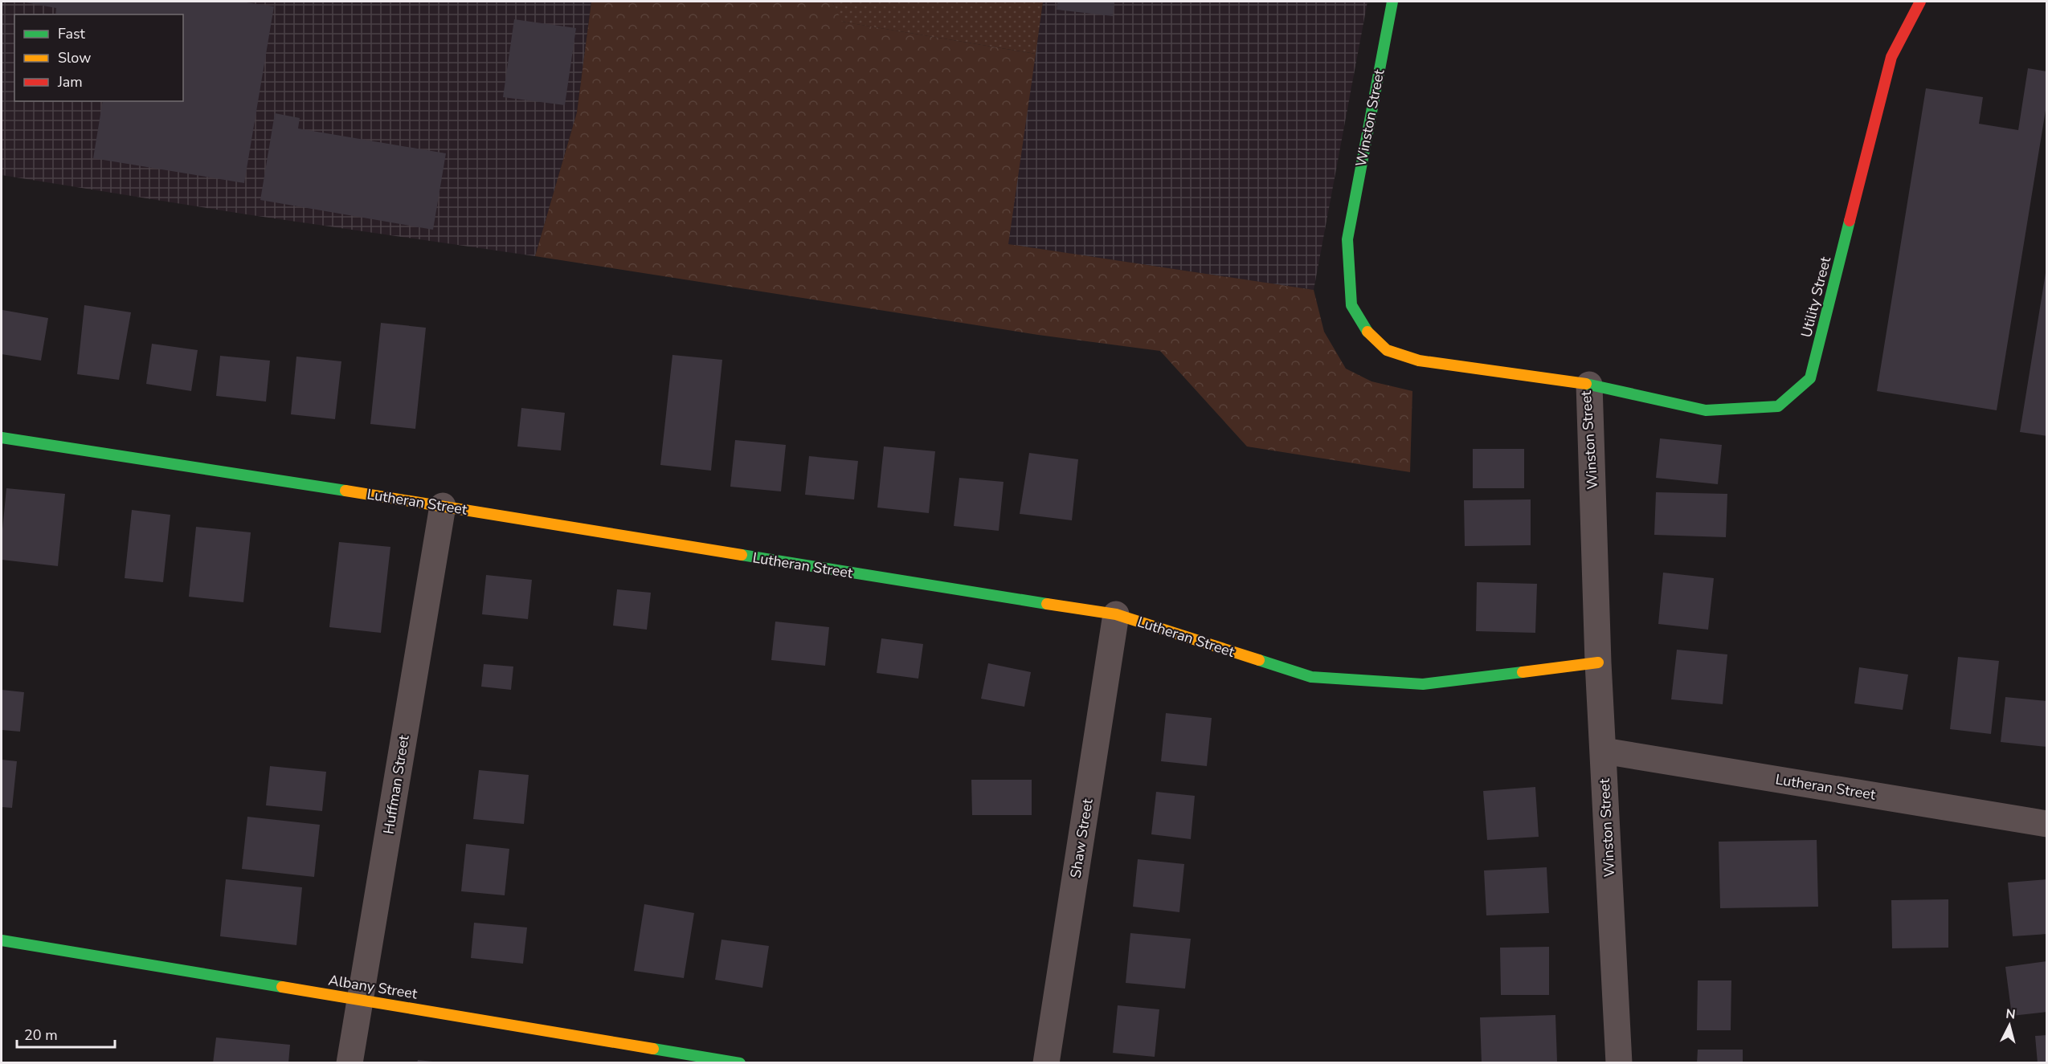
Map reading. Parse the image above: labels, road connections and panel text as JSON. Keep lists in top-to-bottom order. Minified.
{"streets":{"street":["Winston Street","Utility Street","Lutheran Street","Huffman Street","Shaw Street","Albany Street"]},"crossings":[["Winston Street","Utility Street"],["Winston Street","Lutheran Street"],["Lutheran Street","Huffman Street"],["Lutheran Street","Shaw Street"],["Huffman Street","Albany Street"]],"legend":["Fast","Slow","Jam"],"scale_bar":"20 m","north":"top"}
